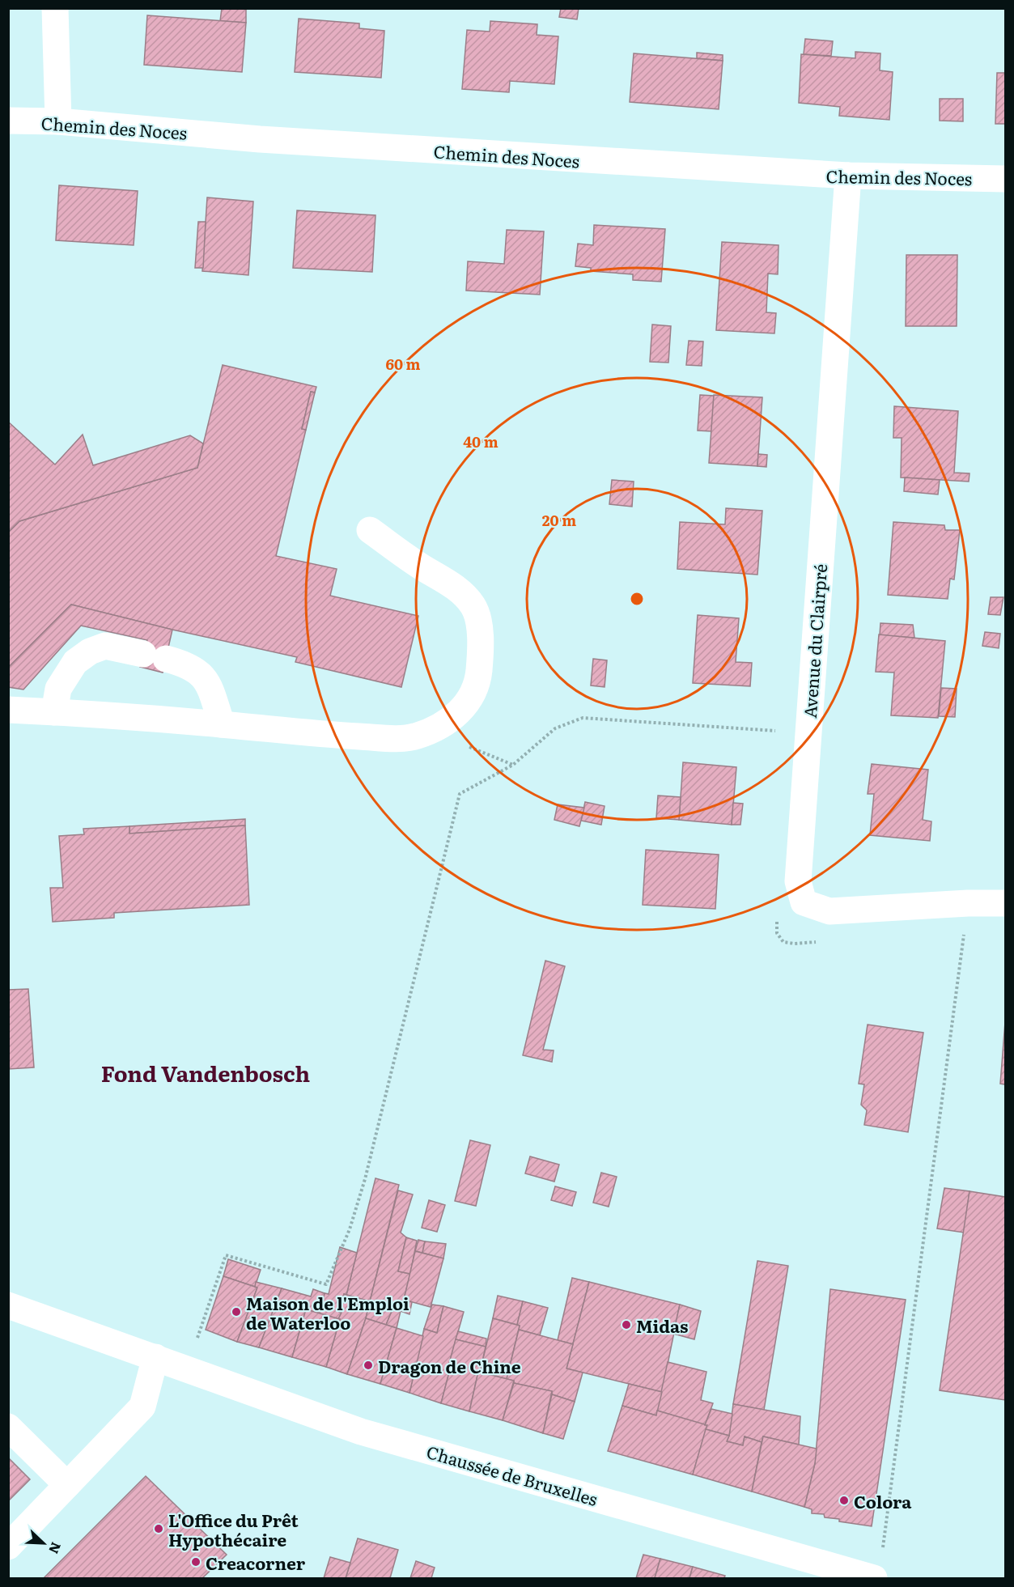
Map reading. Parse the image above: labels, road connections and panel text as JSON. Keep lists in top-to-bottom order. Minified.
{"streets":{"street":["Chemin des Noces","Avenue du Clairpré","Chaussée de Bruxelles"]},"crossings":[["Chemin des Noces","Avenue du Clairpré"]],"districts":["Fond Vandenbosch"],"places":["Maison de l'Emploi de Waterloo","Midas","Dragon de Chine","Colora","L'Office du Prêt Hypothécaire","Creacorner"],"north":"bottom right","rings":["60 m","40 m","20 m"]}
